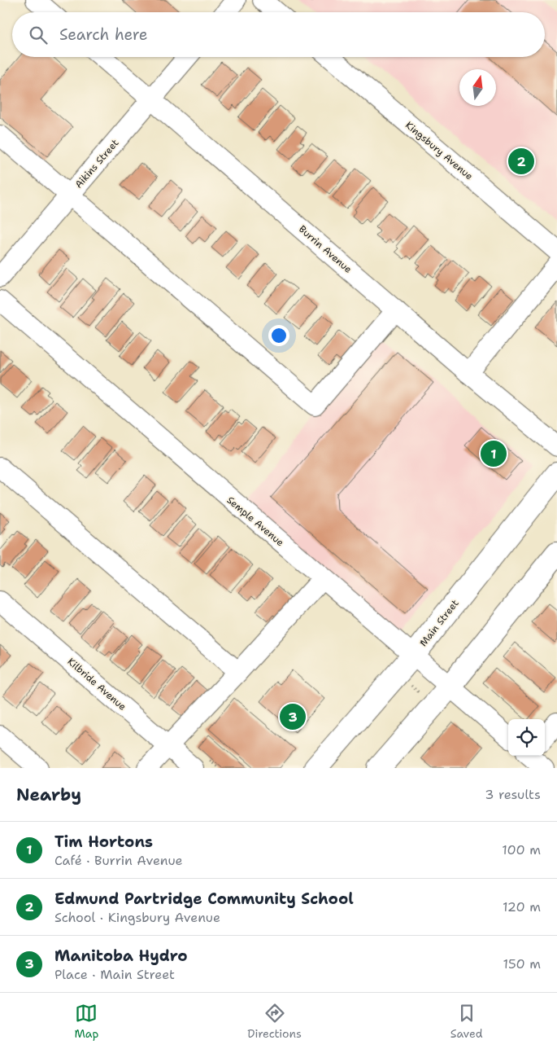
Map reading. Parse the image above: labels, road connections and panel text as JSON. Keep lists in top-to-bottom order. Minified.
{"streets":{"main road":["Main Street"],"street":["Kingsbury Avenue","Aikins Street","Burrin Avenue","Semple Avenue","Kilbride Avenue"]},"crossings":[["Aikins Street","Burrin Avenue"],["Semple Avenue","Main Street"]],"north":"top","page":{"search":"Search here","pins":["2","1","3"],"heading":["Nearby","3 results"],"list":[{"mark":"1","name":"Tim Hortons","note":"Café · Burrin Avenue","value":"100 m"},{"mark":"2","name":"Edmund Partridge Community School","note":"School · Kingsbury Avenue","value":"120 m"},{"mark":"3","name":"Manitoba Hydro","note":"Place · Main Street","value":"150 m"}],"nav":["Map","Directions","Saved"]}}
